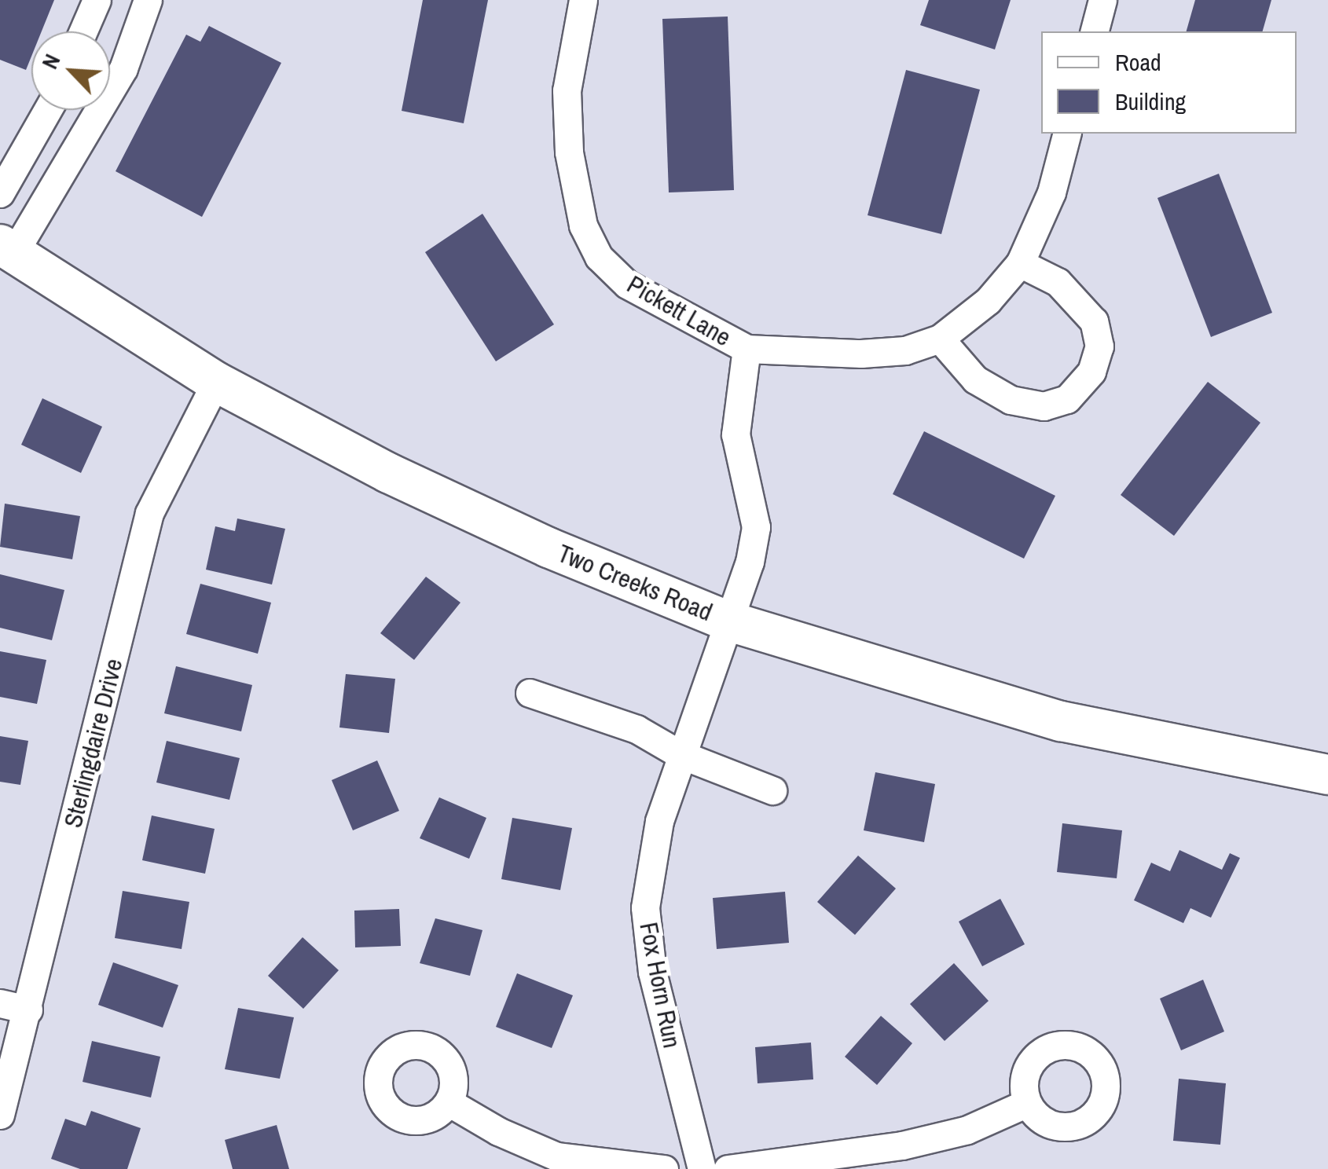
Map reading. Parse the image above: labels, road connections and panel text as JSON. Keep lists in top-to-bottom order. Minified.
{"streets":{"street":["Pickett Lane","Two Creeks Road","Sterlingdaire Drive","Fox Horn Run"]},"crossings":[["Pickett Lane","Fox Horn Run"],["Two Creeks Road","Sterlingdaire Drive"],["Two Creeks Road","Fox Horn Run"]],"legend":["Road","Building"],"north":"top left"}
